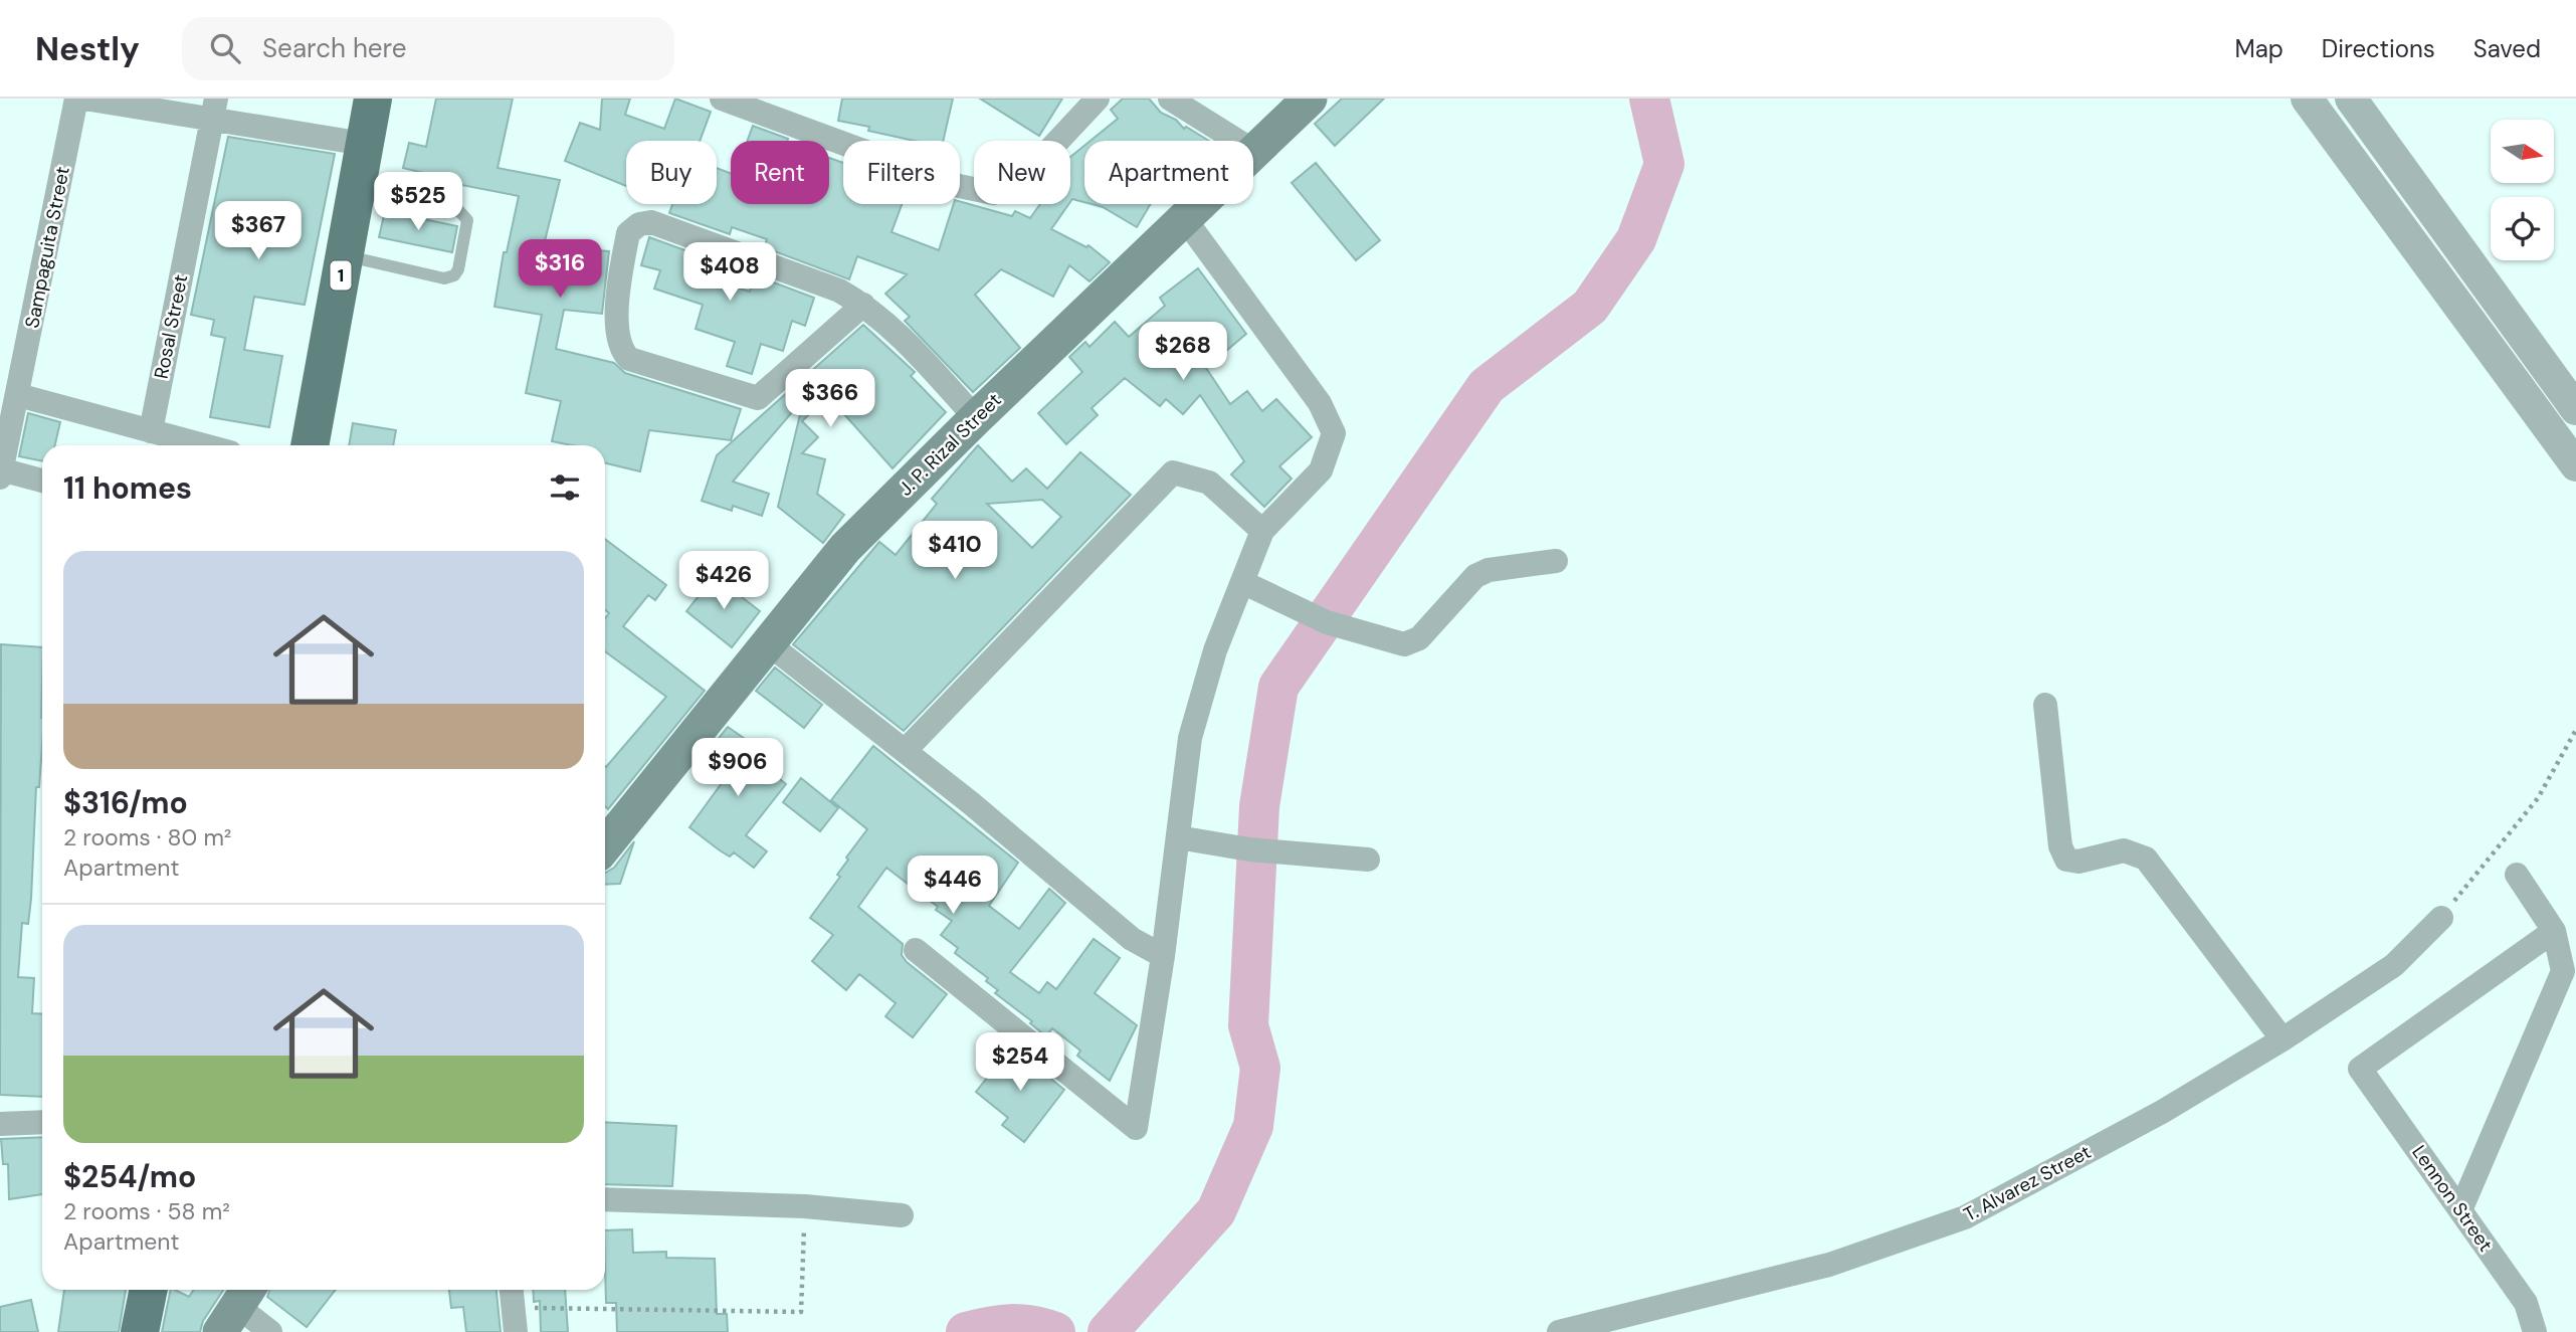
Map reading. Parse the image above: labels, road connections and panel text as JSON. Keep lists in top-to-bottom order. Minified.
{"streets":{"main road":["1","J. P. Rizal Street"],"street":["Sampaguita Street","Rosal Street","T. Alvarez Street","Lennon Street"]},"north":"right","page":{"header":"Nestly","search":"Search here","nav":["Map","Directions","Saved"],"chip":["Buy","Rent","Filters","New","Apartment"],"price":["$525","$367","$316","$408","$268","$366","$410","$426","$906","$446","$254"],"heading":"11 homes","list":[{"name":"$316/mo","note":"2 rooms · 80 m² · Apartment"},{"name":"$254/mo","note":"2 rooms · 58 m² · Apartment"}]}}
